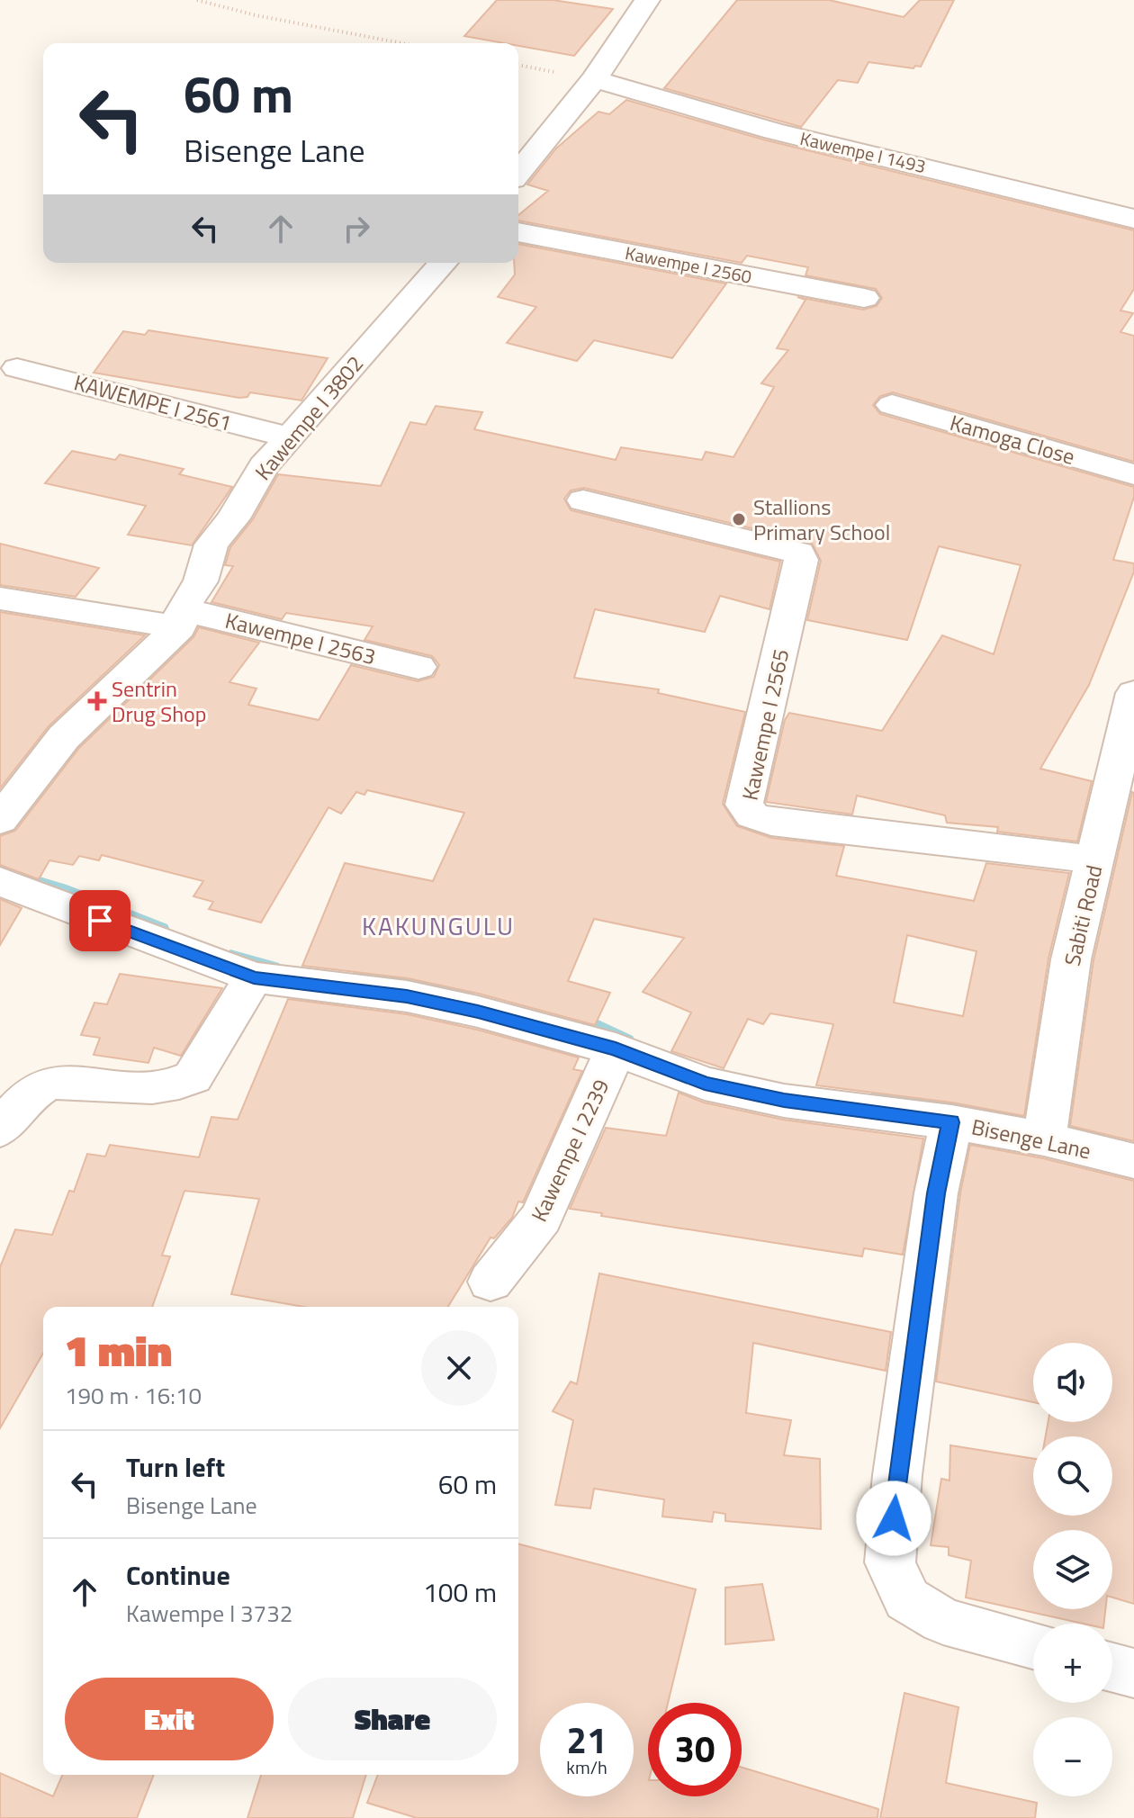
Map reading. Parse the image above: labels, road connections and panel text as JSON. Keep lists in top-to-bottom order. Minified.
{"streets":{"street":["Kawempe I 1493","Kawempe I 2560","KAWEMPE I 2561","Kawempe I 3802","Kamoga Close","Kawempe I 2563","Kawempe I 2565","Sabiti Road","Bisenge Lane","Kawempe I 2239"]},"crossings":[["KAWEMPE I 2561","Kawempe I 3802"],["Kawempe I 3802","Kawempe I 2563"],["Kawempe I 2565","Sabiti Road"],["Sabiti Road","Bisenge Lane"],["Bisenge Lane","Kawempe I 2239"]],"districts":["KAKUNGULU"],"places":{"other":["Stallions Primary School"],"health":["Sentrin Drug Shop"]},"page":{"turn":["60 m","Bisenge Lane"],"heading":["1 min","190 m · 16:10"],"map_buttons":["+","−"],"list":[{"name":"Turn left","note":"Bisenge Lane","value":"60 m"},{"name":"Continue","note":"Kawempe I 3732","value":"100 m"}],"buttons":["Exit","Share"],"speed":"21 km/h","limit":"30"}}
